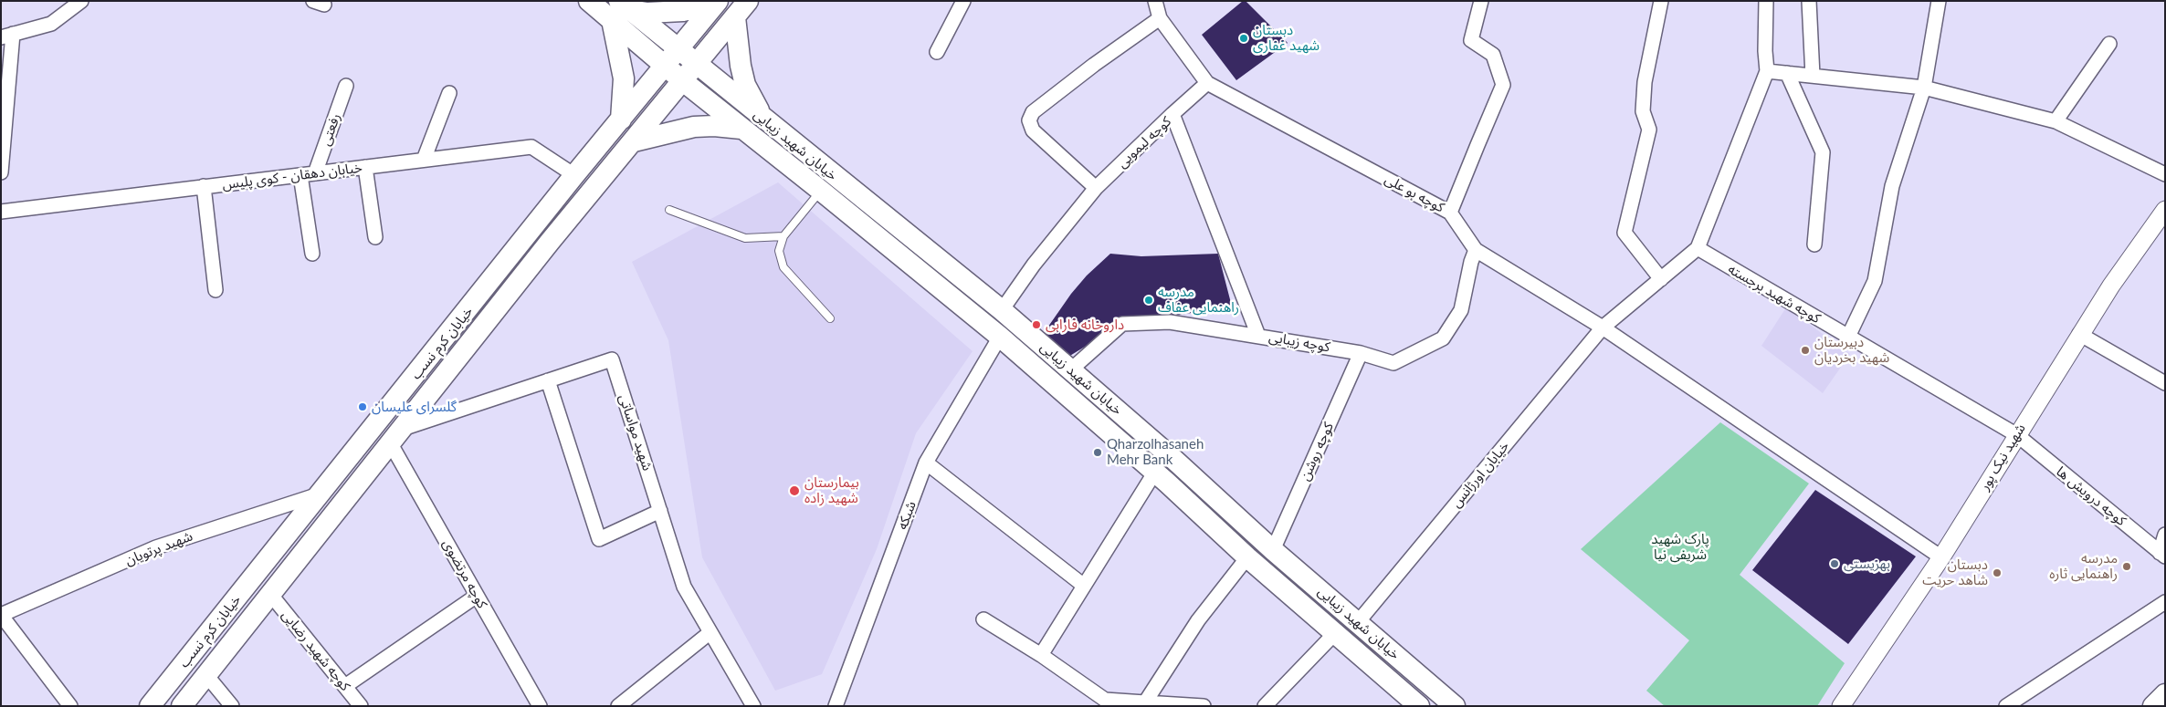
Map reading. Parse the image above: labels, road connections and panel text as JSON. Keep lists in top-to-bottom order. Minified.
{"streets":{"main road":["خیابان شهید زیبایی","خیابان کرم نسب"],"street":["رفعتی","کوچه لیمویی","خیابان دهقان - کوی پلیس","کوچه بو علی","کوچه شهید برجسته","کوچه زیبایی","شهید مواساتی","کوچه روشن","شهید نیک پور","خیابان اورژانس","کوچه درویش ها","شبکه","شهید پرتویان","کوچه مرتضوی","کوچه شهید رضایی"]},"crossings":[["رفعتی","خیابان دهقان - کوی پلیس"],["کوچه لیمویی","خیابان شهید زیبایی"],["کوچه لیمویی","کوچه زیبایی"],["خیابان شهید زیبایی","کوچه زیبایی"],["خیابان شهید زیبایی","خیابان کرم نسب"],["خیابان شهید زیبایی","کوچه روشن"],["خیابان شهید زیبایی","خیابان اورژانس"],["خیابان شهید زیبایی","شبکه"],["خیابان دهقان - کوی پلیس","خیابان کرم نسب"],["کوچه بو علی","کوچه زیبایی"],["کوچه بو علی","شهید نیک پور"],["کوچه بو علی","خیابان اورژانس"],["کوچه شهید برجسته","شهید نیک پور"],["کوچه شهید برجسته","خیابان اورژانس"],["کوچه شهید برجسته","کوچه درویش ها"],["کوچه زیبایی","کوچه روشن"],["خیابان کرم نسب","شهید مواساتی"],["خیابان کرم نسب","شهید پرتویان"],["خیابان کرم نسب","کوچه مرتضوی"],["خیابان کرم نسب","کوچه شهید رضایی"],["شهید مواساتی","کوچه مرتضوی"],["شهید نیک پور","کوچه درویش ها"]],"parks":["پارک شهید شریفی نیا"],"places":["دبستان شهید غفاری","مدرسه راهنمایی عفاف","داروخانه فارابی","دبیرستان شهید بخردیان","گلسرای علیسان","Qharzolhasaneh Mehr Bank","بیمارستان شهید زاده","بهزیستی","مدرسه راهنمایی ثاره","دبستان شاهد حریت"]}
